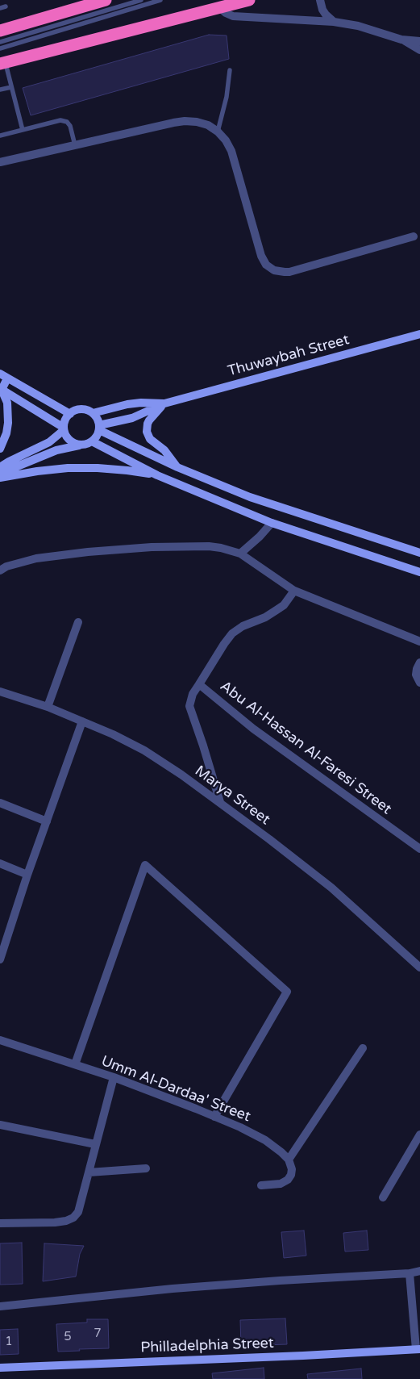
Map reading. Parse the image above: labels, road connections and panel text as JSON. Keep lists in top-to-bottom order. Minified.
{"streets":{"main road":["Thuwaybah Street","Philladelphia Street"],"street":["Abu Al-Hassan Al-Faresi Street","Marya Street","Umm Al-Dardaa' Street"]},"house_numbers":["7","5","1"]}
